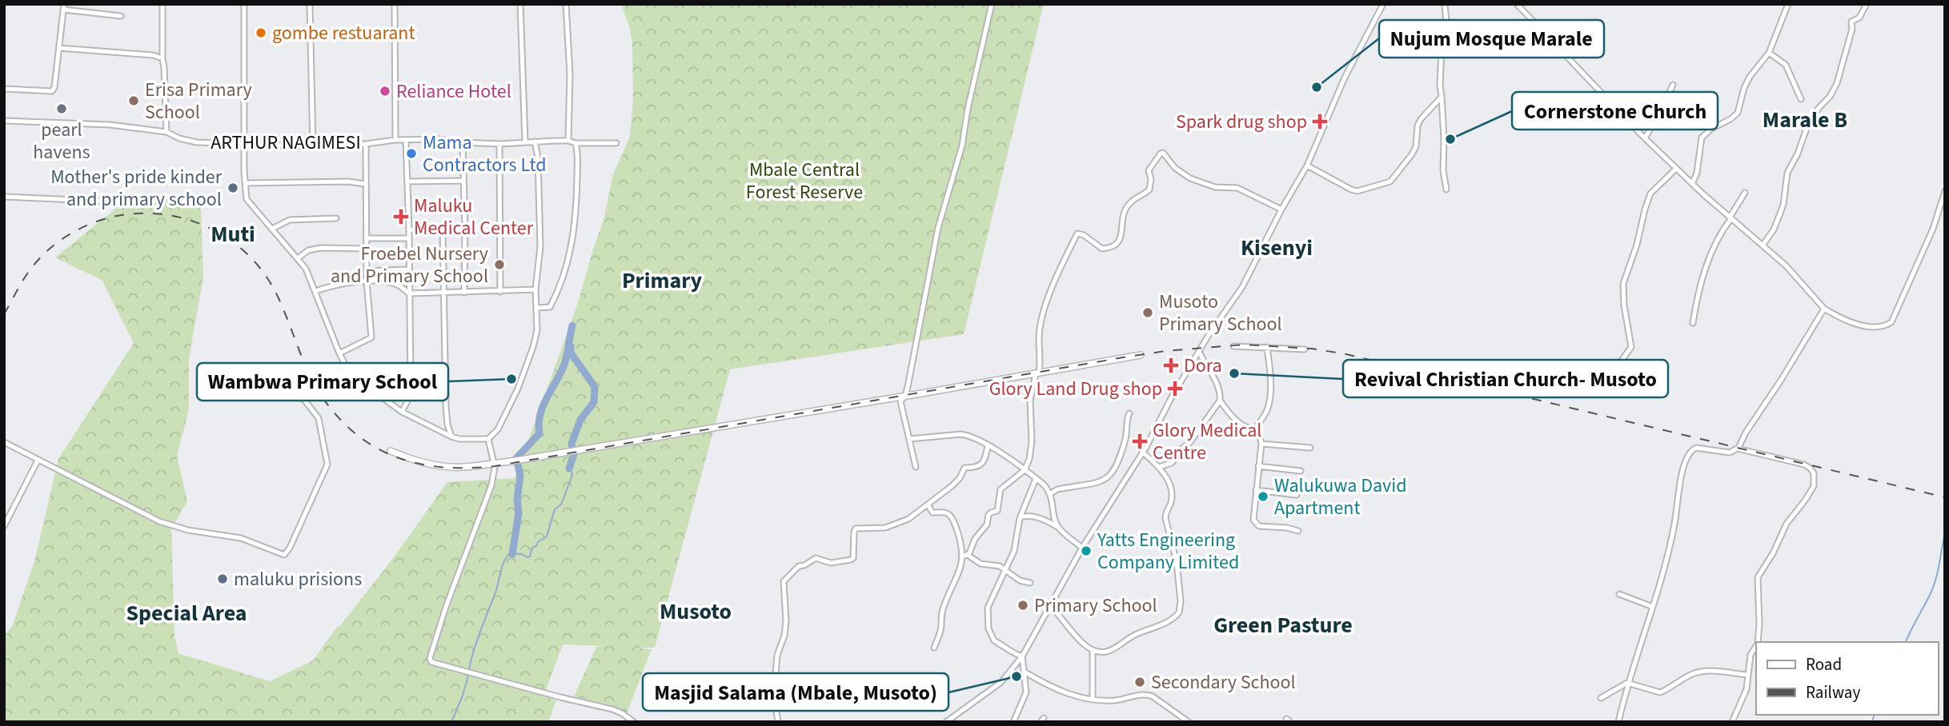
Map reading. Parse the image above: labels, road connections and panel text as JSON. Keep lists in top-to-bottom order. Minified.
{"streets":{"street":["ARTHUR NAGIMESI"]},"districts":["Marale B","Muti","Kisenyi","Primary","Musoto","Special Area","Green Pasture"],"parks":["Mbale Central Forest Reserve"],"places":{"other":["gombe restuarant","Nujum Mosque Marale","Reliance Hotel","Erisa Primary School","pearl havens","Cornerstone Church","Mama Contractors Ltd","Mother's pride kinder and primary school","Froebel Nursery and Primary School","Musoto Primary School","Revival Christian Church- Musoto","Wambwa Primary School","Walukuwa David Apartment","Yatts Engineering Company Limited","maluku prisions","Primary School","Masjid Salama (Mbale, Musoto)","Secondary School"],"health":["Spark drug shop","Maluku Medical Center","Dora","Glory Land Drug shop","Glory Medical Centre"]},"legend":["Road","Railway"]}
